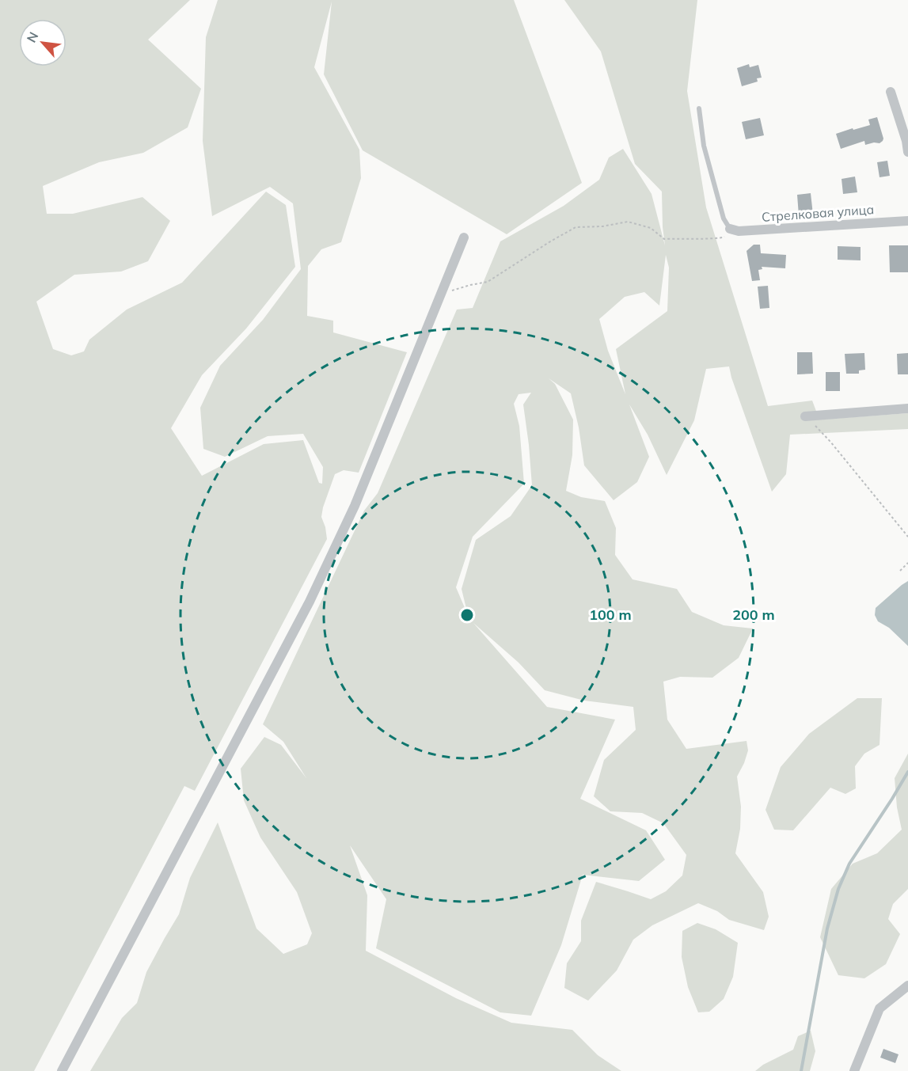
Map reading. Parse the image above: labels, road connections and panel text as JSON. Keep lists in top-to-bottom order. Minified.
{"streets":{"street":["Стрелковая улица"]},"north":"top left","rings":["100 m","200 m"]}
